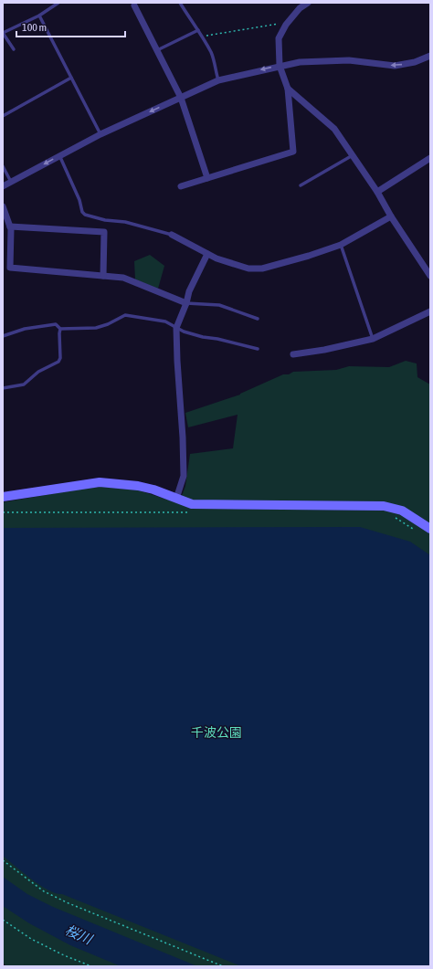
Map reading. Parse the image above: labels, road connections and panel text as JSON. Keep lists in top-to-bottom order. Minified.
{"water":["桜川"],"parks":["千波公園"],"scale_bar":"100 m"}
